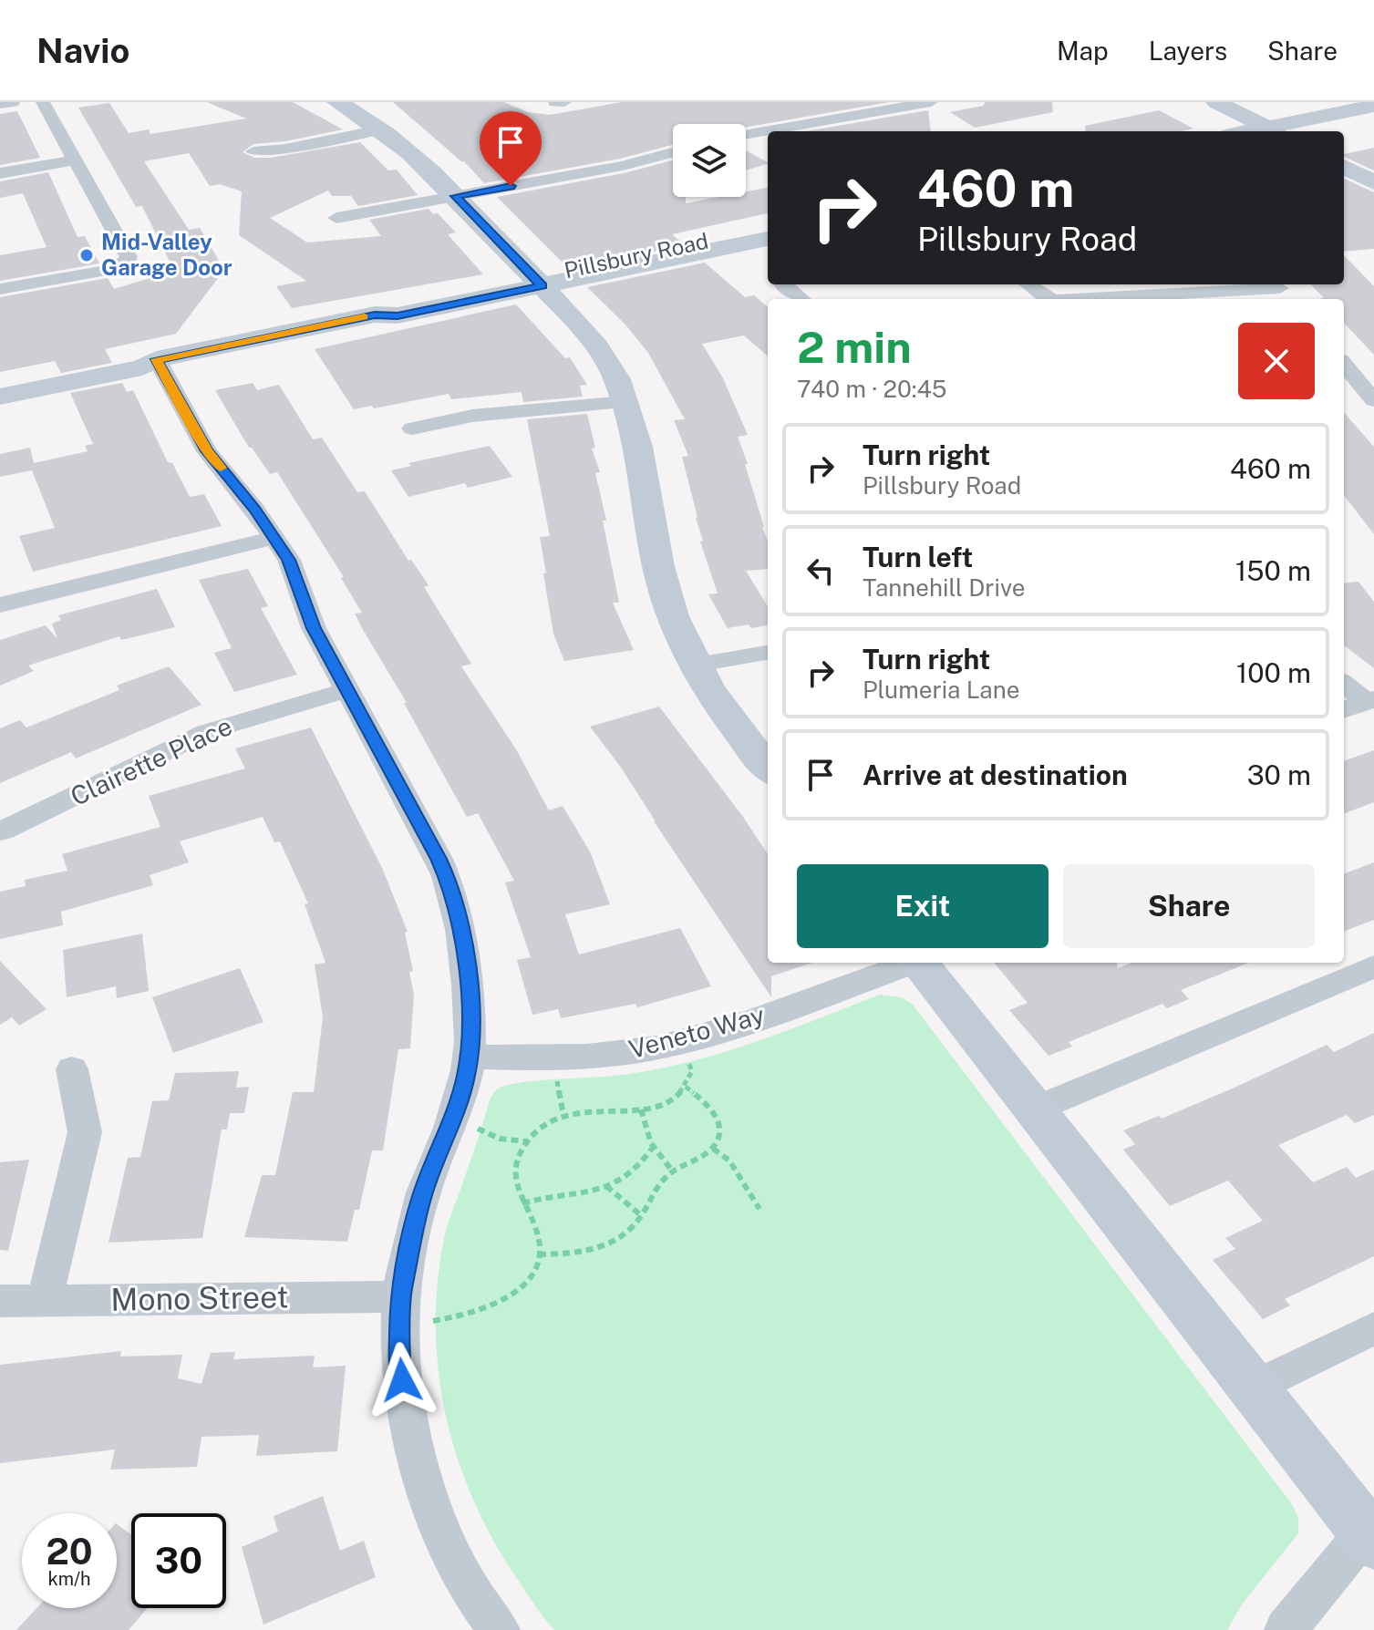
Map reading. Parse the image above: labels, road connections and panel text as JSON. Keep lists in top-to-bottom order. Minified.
{"streets":{"street":["Pillsbury Road","Clairette Place","Veneto Way","Mono Street"]},"places":["Mid-Valley Garage Door"],"page":{"header":"Navio","nav":["Map","Layers","Share"],"turn":["460 m","Pillsbury Road"],"heading":["2 min","740 m · 20:45"],"list":[{"name":"Turn right","note":"Pillsbury Road","value":"460 m"},{"name":"Turn left","note":"Tannehill Drive","value":"150 m"},{"name":"Turn right","note":"Plumeria Lane","value":"100 m"},{"name":"Arrive at destination","value":"30 m"}],"buttons":["Exit","Share"],"speed":"20 km/h","limit":"30"}}
